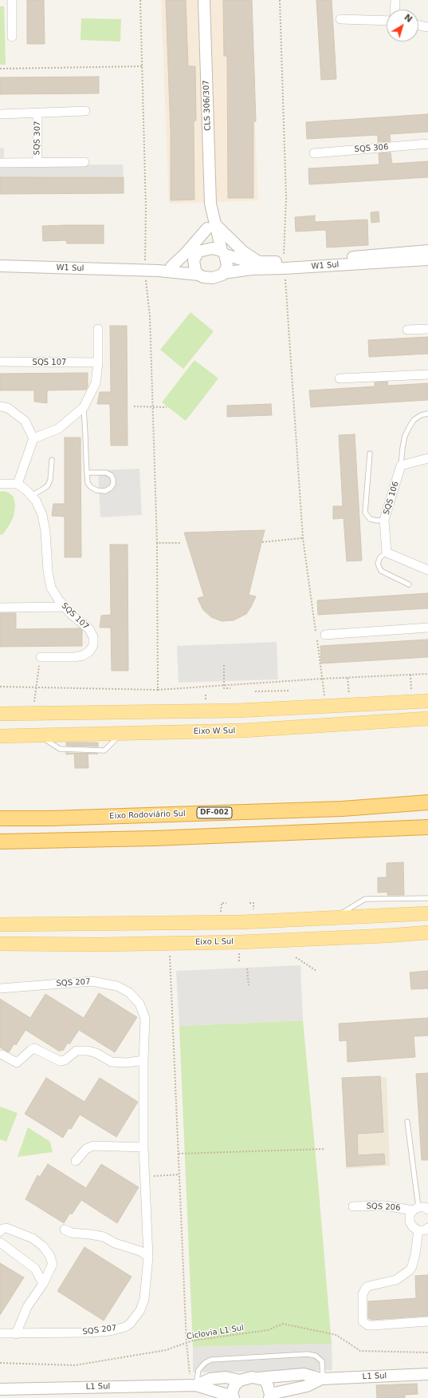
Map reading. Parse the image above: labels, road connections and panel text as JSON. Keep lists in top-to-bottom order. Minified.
{"streets":{"highway":["DF-002","Eixo Rodoviário Sul"],"main road":["Eixo W Sul","Eixo L Sul"],"street":["CLS 306/307","SQS 307","SQS 306","W1 Sul","SQS 107","SQS 106","SQS 207","SQS 206","L1 Sul"],"path":["Ciclovia L1 Sul"]},"crossings":[["CLS 306/307","W1 Sul"]],"north":"top right"}
